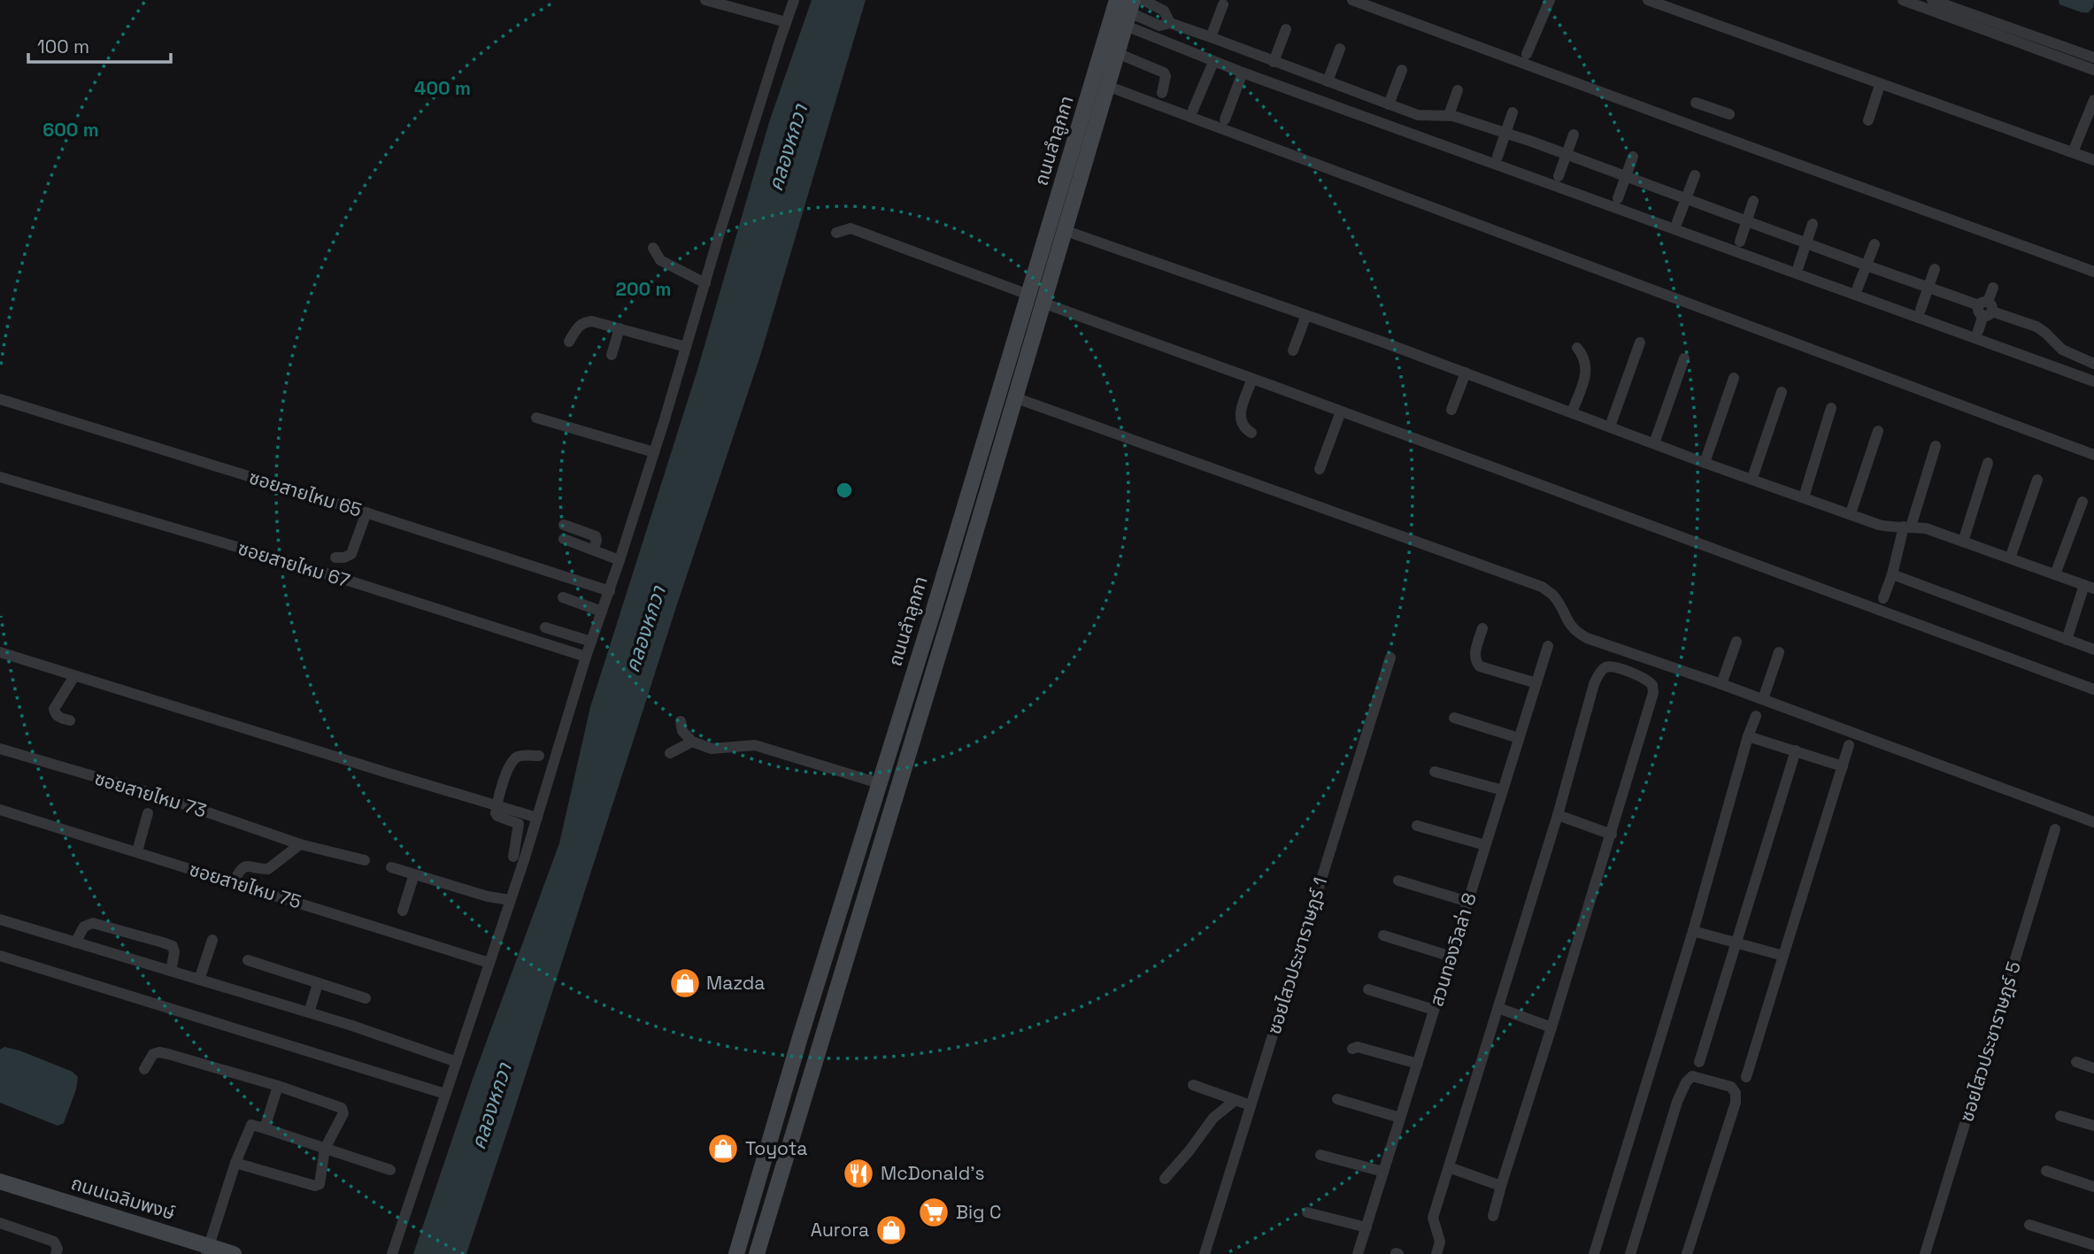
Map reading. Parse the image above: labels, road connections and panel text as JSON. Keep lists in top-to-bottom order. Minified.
{"streets":{"main road":["ถนนลำลูกกา","ถนนเฉลิมพงษ์"],"street":["ซอยสายไหม 65","ซอยสายไหม 67","ซอยสายไหม 73","ซอยสายไหม 75","สวนทองวิลล่า 8","ซอยไสวประชาราษฎร์ 1","ซอยไสวประชาราษฎร์ 5"]},"water":["คลองหกวา"],"places":{"shop":["Mazda","Toyota","Aurora"],"restaurant":["McDonald's"],"supermarket":["Big C"]},"scale_bar":"100 m","rings":["400 m","600 m","200 m"]}
